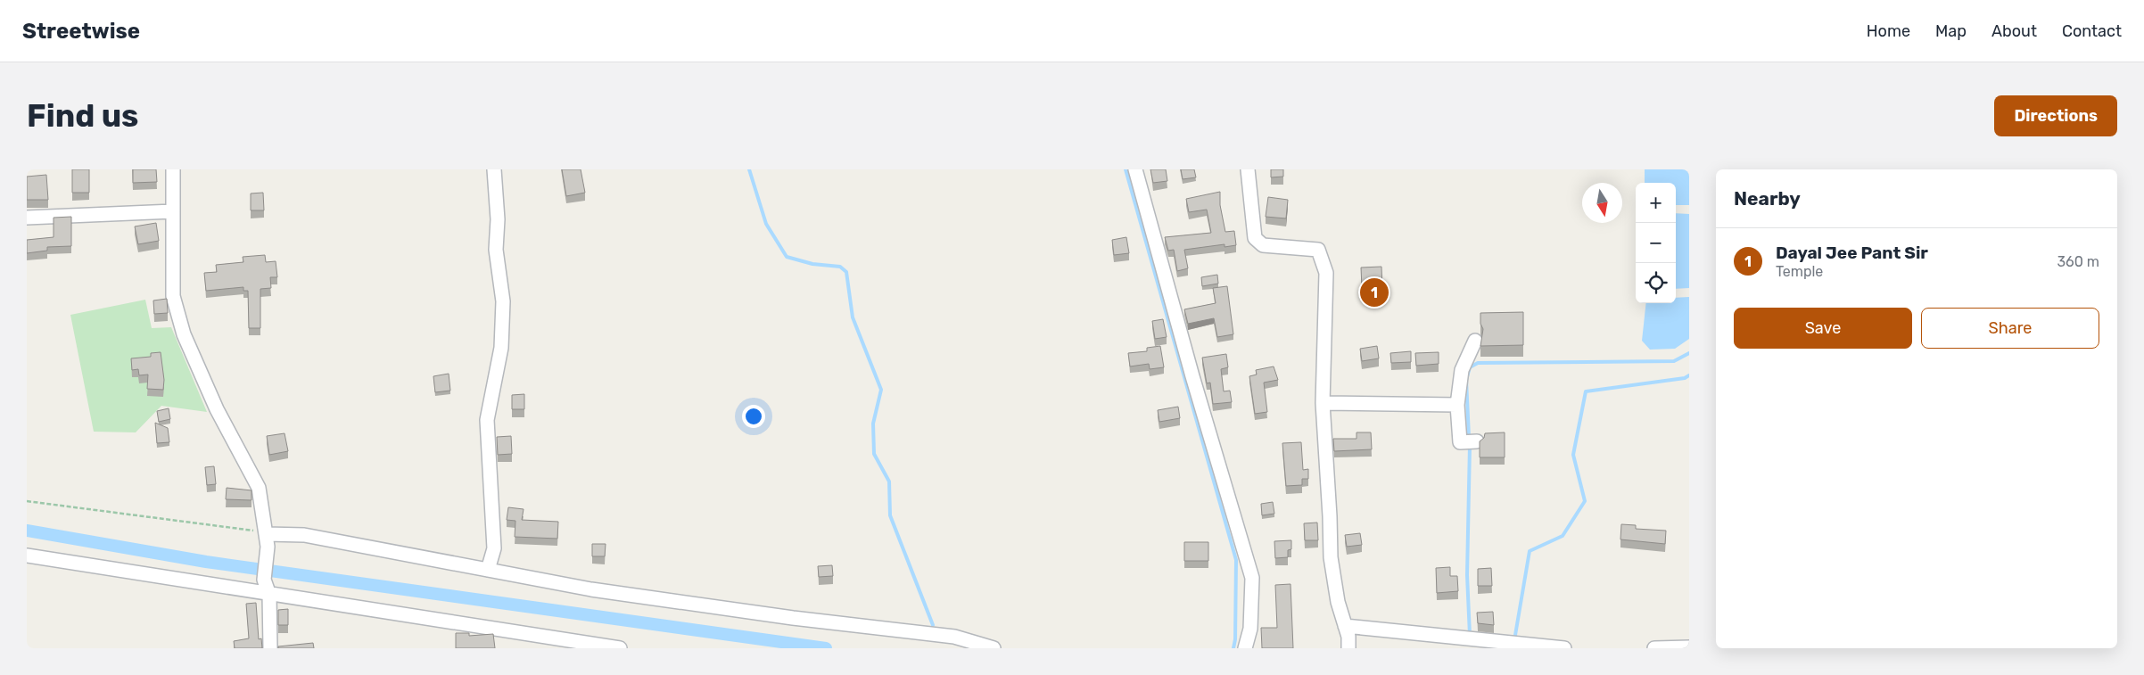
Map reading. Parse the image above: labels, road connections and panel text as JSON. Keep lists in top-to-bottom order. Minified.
{"north":"bottom","page":{"header":"Streetwise","nav":["Home","Map","About","Contact"],"buttons":["Directions",["Save","Share"]],"title":"Find us","heading":"Nearby","map_buttons":["+","−"],"list":[{"mark":"1","name":"Dayal Jee Pant Sir","note":"Temple","value":"360 m"}],"pins":"1"}}
